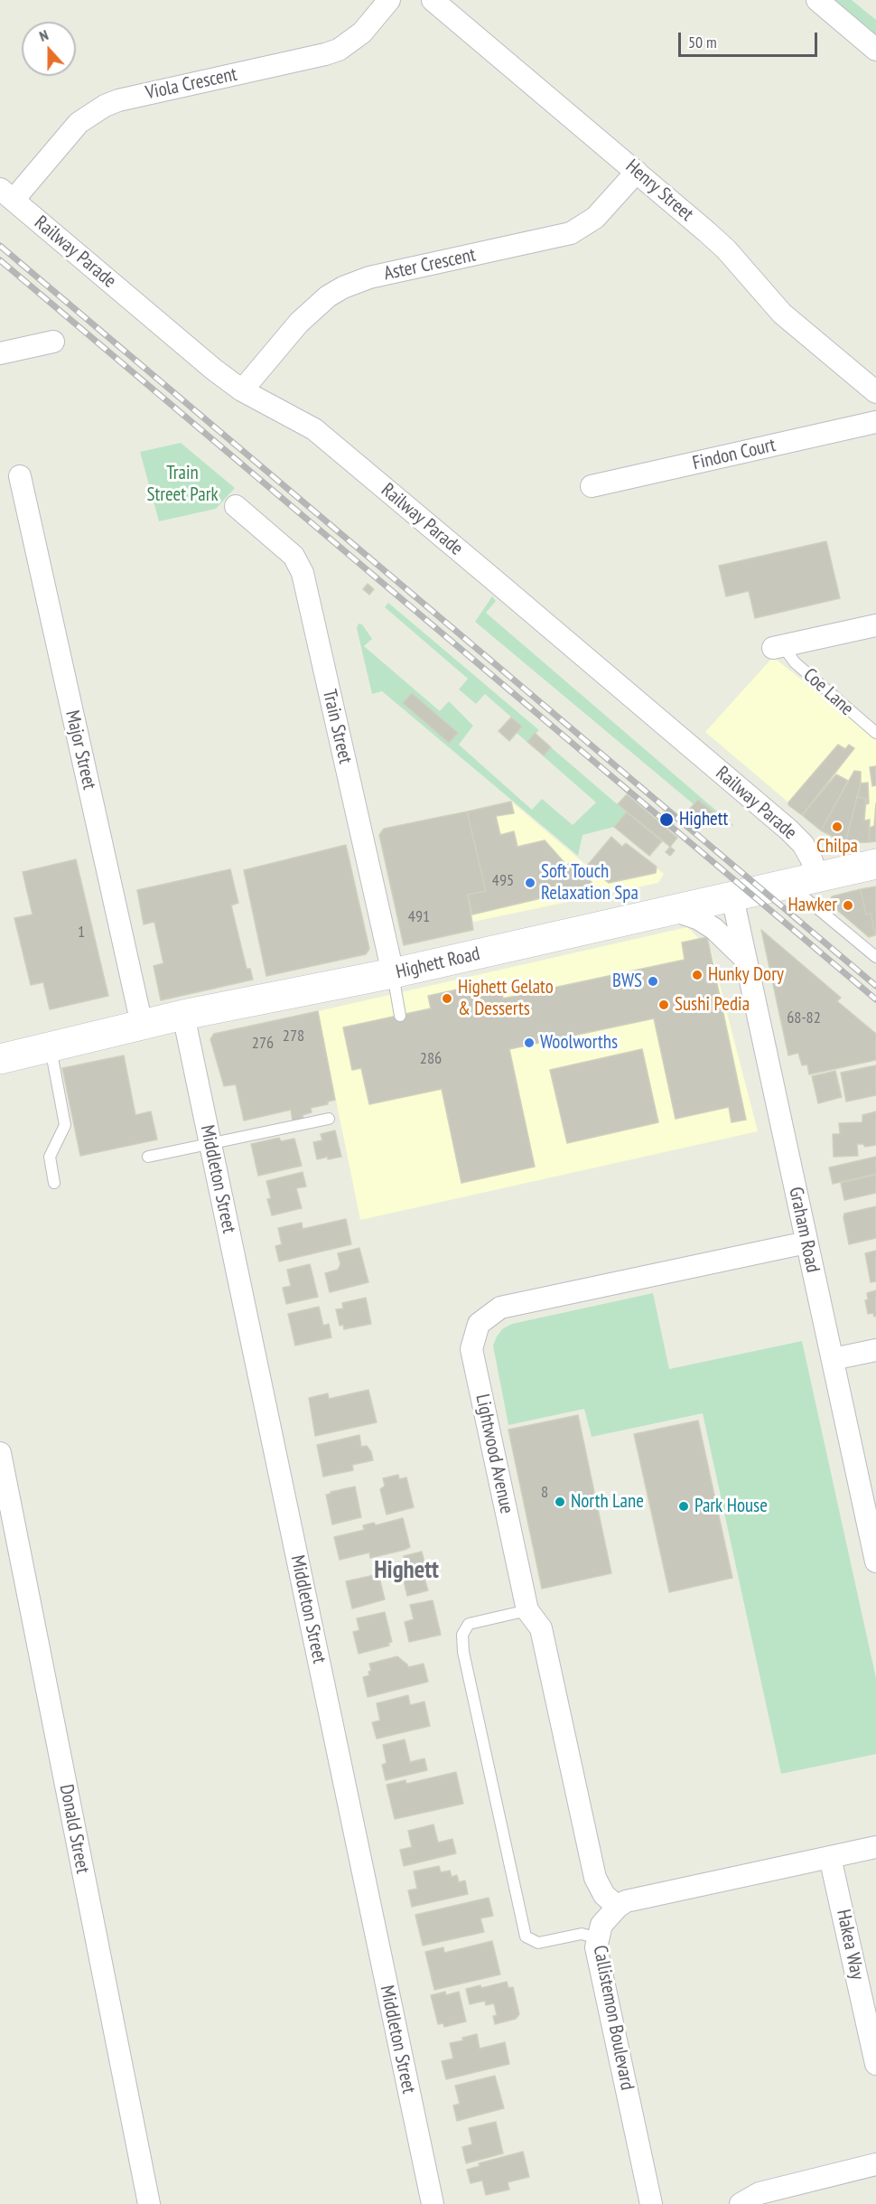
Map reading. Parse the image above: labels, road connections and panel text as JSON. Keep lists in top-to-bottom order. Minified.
{"streets":{"street":["Viola Crescent","Henry Street","Railway Parade","Aster Crescent","Findon Court","Train Street","Major Street","Highett Road","Middleton Street","Graham Road","Lightwood Avenue","Donald Street","Hakea Way","Callistemon Boulevard"],"lane":["Coe Lane"]},"crossings":[["Viola Crescent","Railway Parade"],["Henry Street","Aster Crescent"],["Railway Parade","Aster Crescent"],["Railway Parade","Highett Road"],["Train Street","Highett Road"],["Major Street","Highett Road"],["Highett Road","Middleton Street"],["Highett Road","Graham Road"],["Graham Road","Lightwood Avenue"],["Lightwood Avenue","Callistemon Boulevard"]],"districts":["Highett"],"parks":["Train Street Park"],"places":["Highett","Chilpa","Soft Touch Relaxation Spa","Hawker","Hunky Dory","BWS","Highett Gelato & Desserts","Sushi Pedia","Woolworths","North Lane","Park House"],"house_numbers":["495","491","1","68-82","278","276","286","8"],"scale_bar":"50 m","north":"top"}
